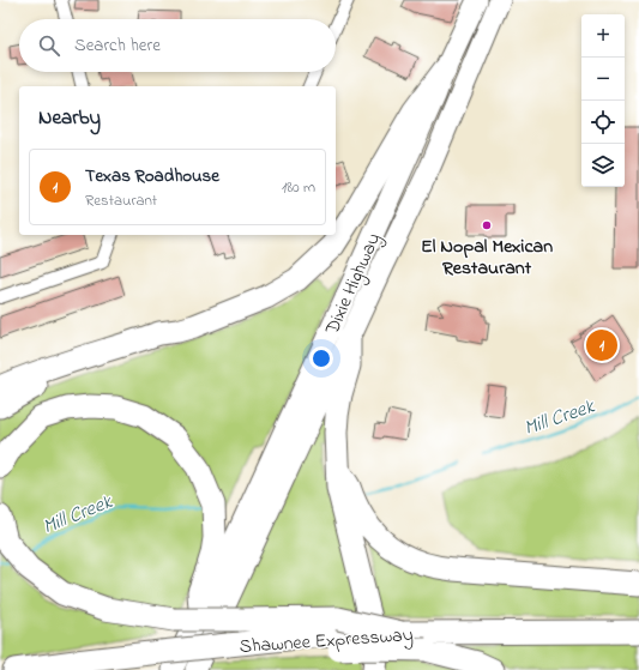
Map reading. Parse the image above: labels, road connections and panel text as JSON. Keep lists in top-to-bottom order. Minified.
{"streets":{"highway":["Shawnee Expressway"],"main road":["Dixie Highway"]},"water":["Mill Creek"],"places":["El Nopal Mexican Restaurant"],"page":{"map_buttons":["+","−"],"search":"Search here","heading":"Nearby","list":[{"mark":"1","name":"Texas Roadhouse","note":"Restaurant","value":"180 m"}],"pins":"1"}}
